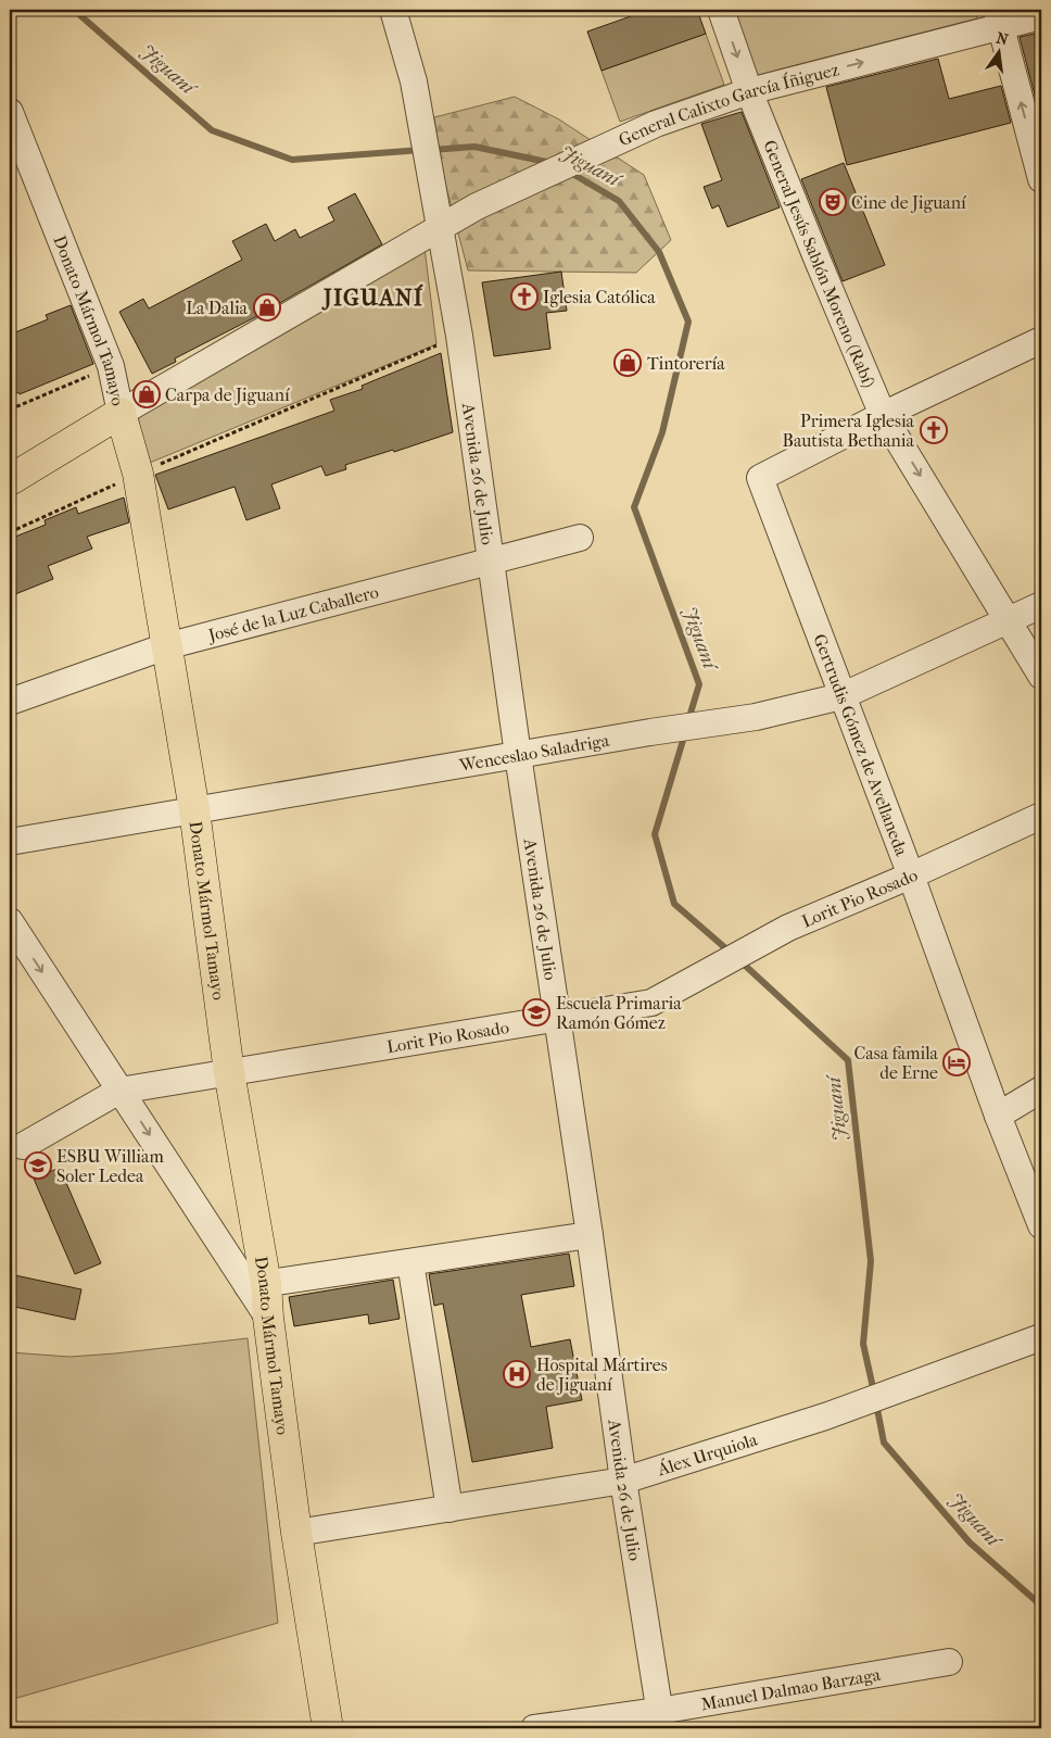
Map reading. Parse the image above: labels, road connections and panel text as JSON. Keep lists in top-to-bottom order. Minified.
{"streets":{"main road":["General Calixto García Íñiguez","Donato Mármol Tamayo"],"street":["General Jesús Sablón Moreno (Rabí)","Avenida 26 de Julio","José de la Luz Caballero","Gertrudis Gómez de Avellaneda","Wenceslao Saladriga","Lorit Pio Rosado","Álex Urquiola","Manuel Dalmao Barzaga"]},"crossings":[["General Calixto García Íñiguez","General Jesús Sablón Moreno (Rabí)"],["General Calixto García Íñiguez","Donato Mármol Tamayo"],["General Calixto García Íñiguez","Avenida 26 de Julio"],["General Jesús Sablón Moreno (Rabí)","Gertrudis Gómez de Avellaneda"],["General Jesús Sablón Moreno (Rabí)","Wenceslao Saladriga"],["Donato Mármol Tamayo","José de la Luz Caballero"],["Donato Mármol Tamayo","Wenceslao Saladriga"],["Donato Mármol Tamayo","Lorit Pio Rosado"],["Donato Mármol Tamayo","Álex Urquiola"],["Avenida 26 de Julio","José de la Luz Caballero"],["Avenida 26 de Julio","Wenceslao Saladriga"],["Avenida 26 de Julio","Lorit Pio Rosado"],["Avenida 26 de Julio","Álex Urquiola"],["Avenida 26 de Julio","Manuel Dalmao Barzaga"],["Gertrudis Gómez de Avellaneda","Wenceslao Saladriga"],["Gertrudis Gómez de Avellaneda","Lorit Pio Rosado"]],"one_way":["General Jesús Sablón Moreno (Rabí)"],"districts":["JIGUANÍ"],"water":["Jiguaní"],"places":{"theatre":["Cine de Jiguaní"],"church":["Iglesia Católica","Primera Iglesia Bautista Bethania"],"shop":["La Dalia","Tintorería","Carpa de Jiguaní"],"school or university":["Escuela Primaria Ramón Gómez","ESBU William Soler Ledea"],"hotel":["Casa famila de Erne"],"hospital":["Hospital Mártires de Jiguaní"]},"north":"top"}
